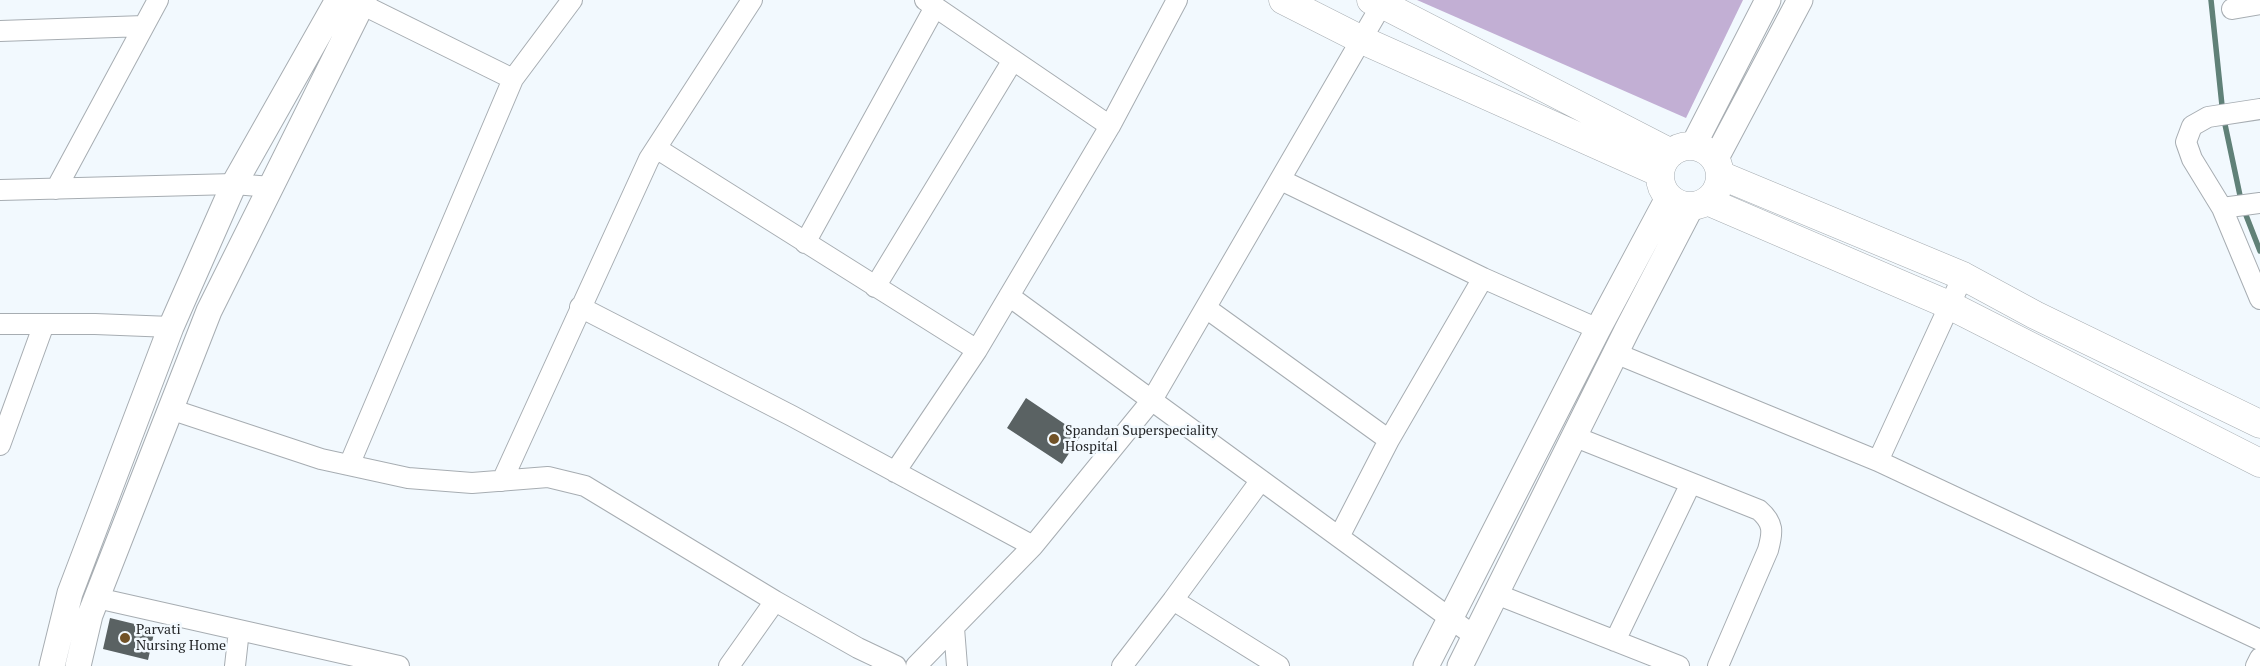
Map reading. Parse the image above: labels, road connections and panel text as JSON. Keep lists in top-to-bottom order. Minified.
{"places":["Spandan Superspeciality Hospital","Parvati Nursing Home"]}
